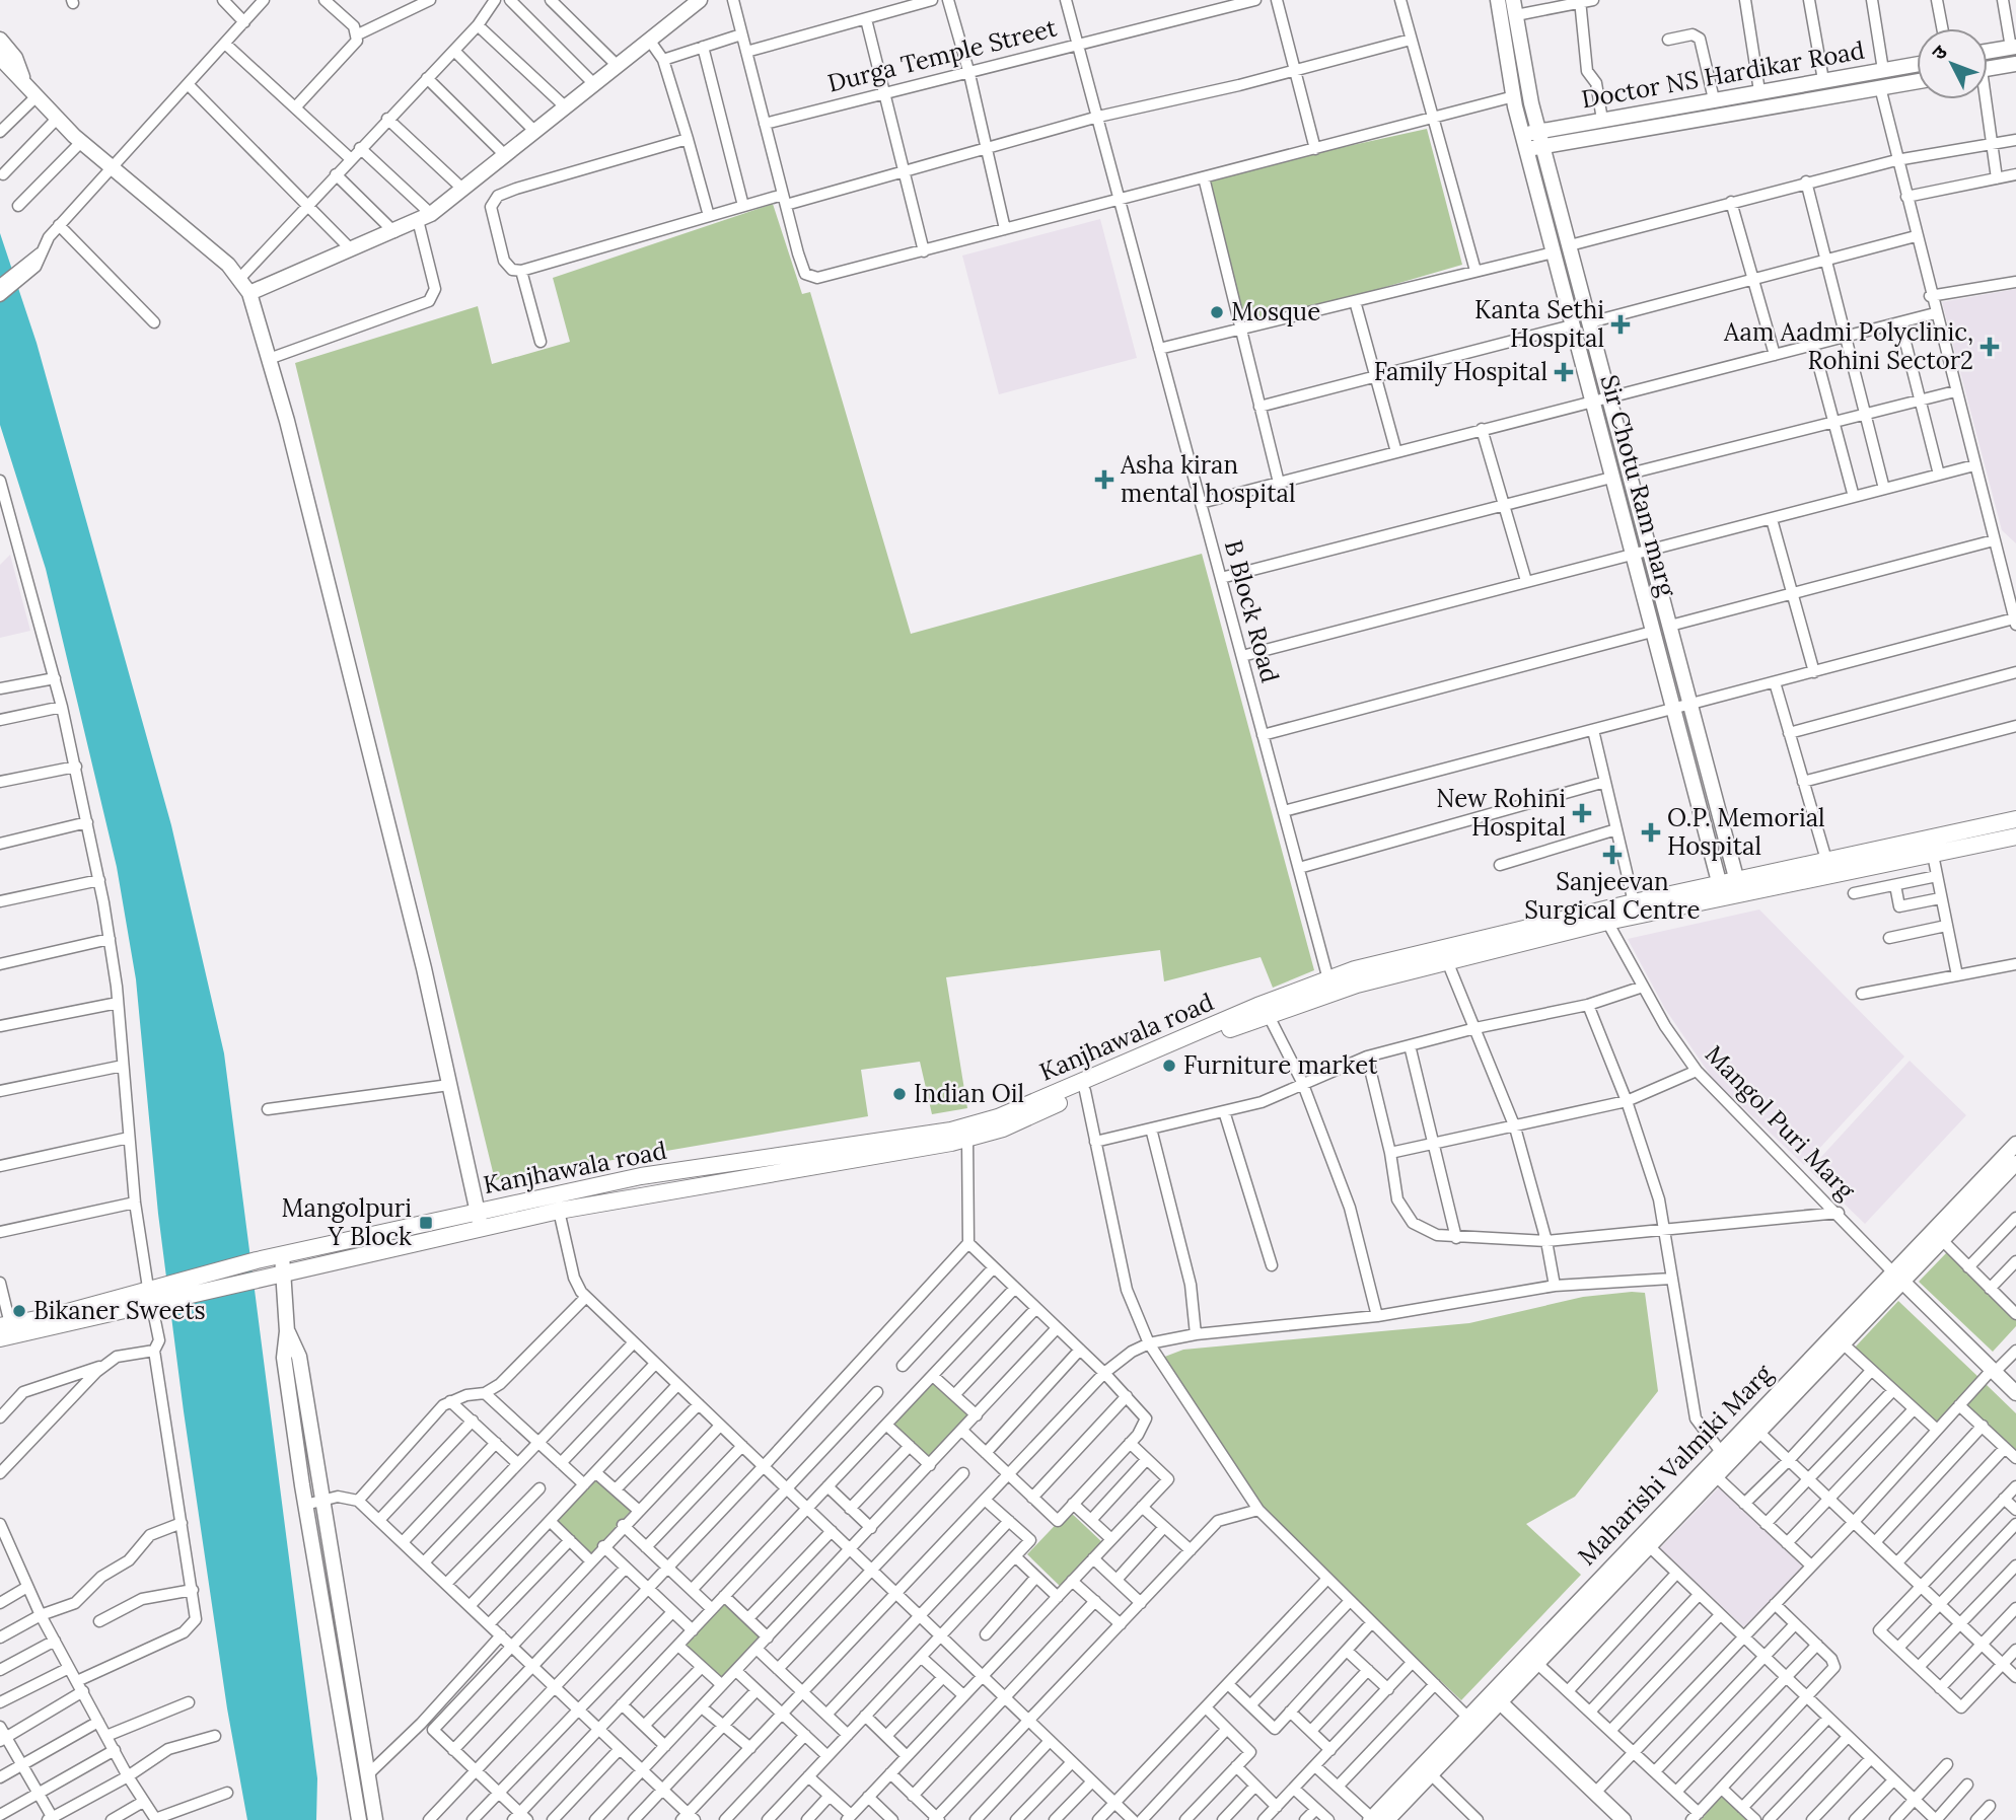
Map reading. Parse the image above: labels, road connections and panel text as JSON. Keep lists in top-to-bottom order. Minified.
{"streets":{"main road":["Kanjhawala road"],"street":["Durga Temple Street","Doctor NS Hardikar Road","Sir Chotu Ram marg","B Block Road","Mangol Puri Marg","Maharishi Valmiki Marg"]},"crossings":[["Durga Temple Street","B Block Road"],["Doctor NS Hardikar Road","Sir Chotu Ram marg"],["Sir Chotu Ram marg","Kanjhawala road"],["B Block Road","Kanjhawala road"],["Kanjhawala road","Mangol Puri Marg"],["Mangol Puri Marg","Maharishi Valmiki Marg"]],"places":{"other":["Mosque","Furniture market","Indian Oil","Bikaner Sweets"],"health":["Kanta Sethi Hospital","Aam Aadmi Polyclinic, Rohini Sector2","Family Hospital","Asha kiran mental hospital","New Rohini Hospital","O.P. Memorial Hospital","Sanjeevan Surgical Centre"],"transit":["Mangolpuri Y Block"]},"north":"top left"}
